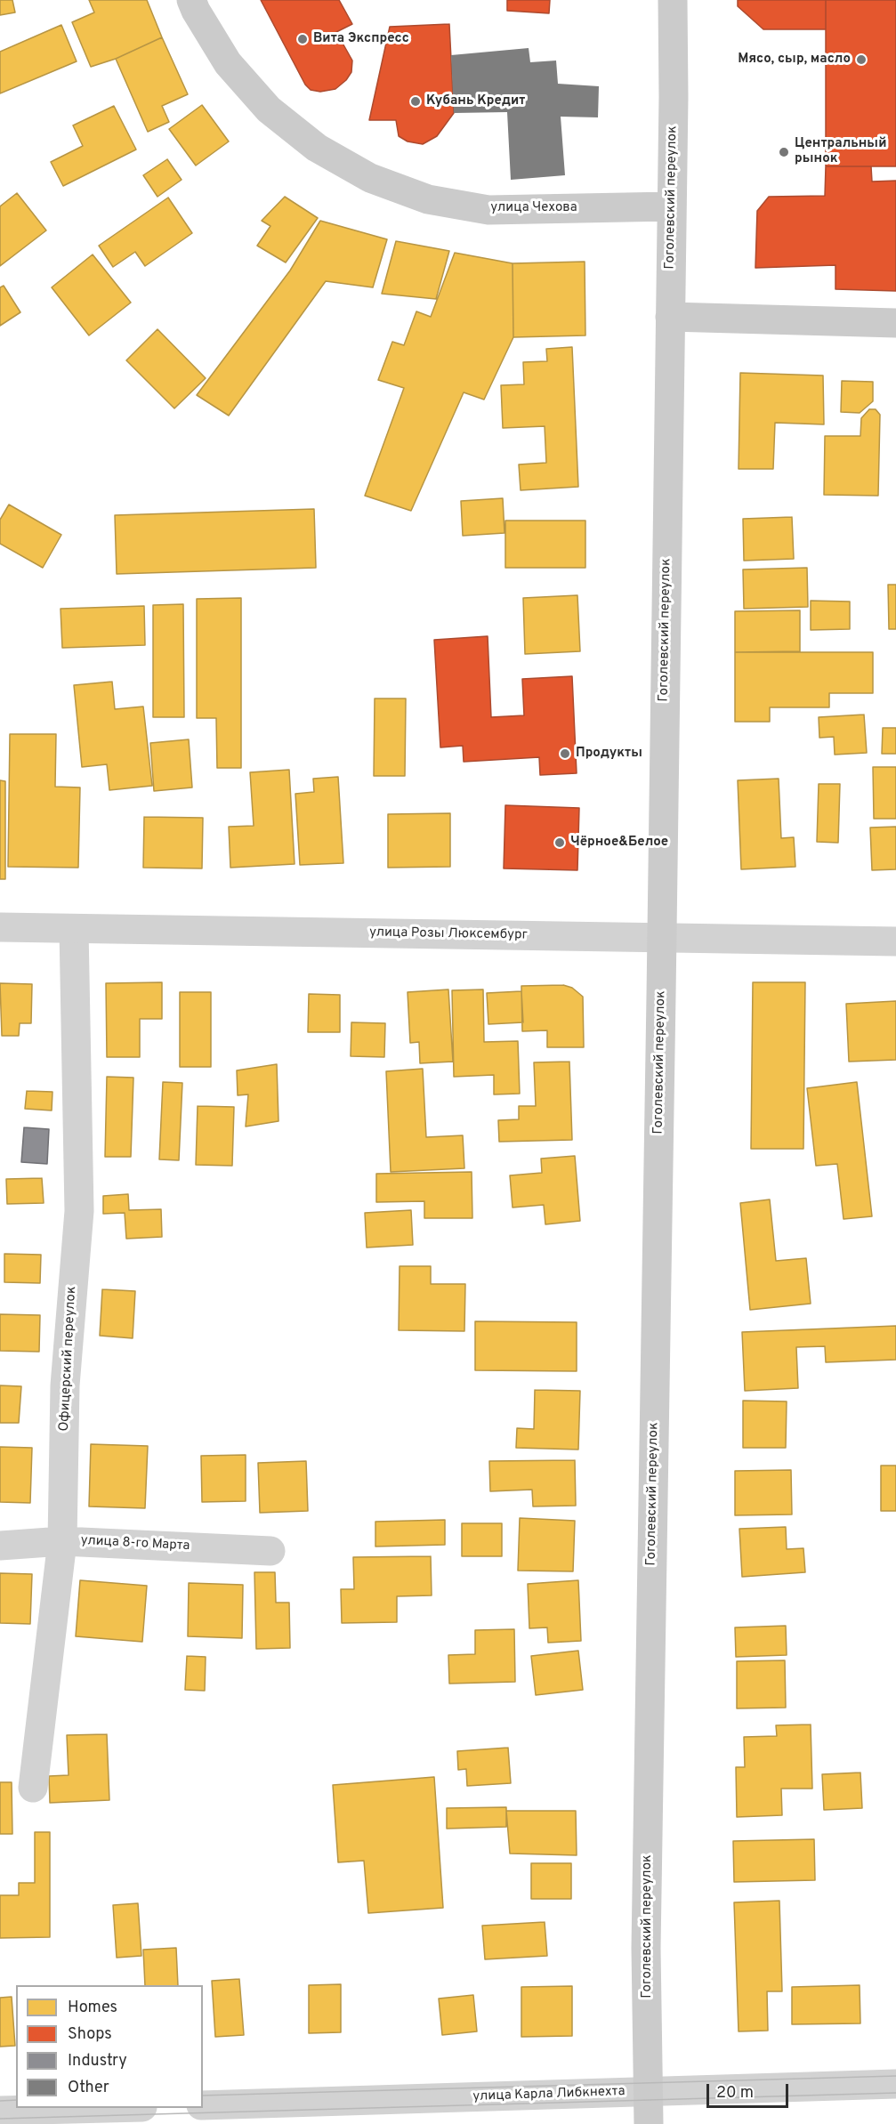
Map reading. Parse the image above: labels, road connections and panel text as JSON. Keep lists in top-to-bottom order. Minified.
{"streets":{"main road":["Гоголевский переулок","улица Чехова"],"street":["улица Розы Люксембург","Офицерский переулок","улица 8-го Марта","улица Карла Либкнехта"]},"crossings":[["Гоголевский переулок","улица Чехова"],["Гоголевский переулок","улица Розы Люксембург"],["Гоголевский переулок","улица Карла Либкнехта"],["улица Розы Люксембург","Офицерский переулок"],["Офицерский переулок","улица 8-го Марта"]],"places":["Вита Экспресс","Мясо, сыр, масло","Кубань Кредит","Центральный рынок","Продукты","Чёрное&Белое"],"legend":["Homes","Shops","Industry","Other"],"scale_bar":"20 m"}
